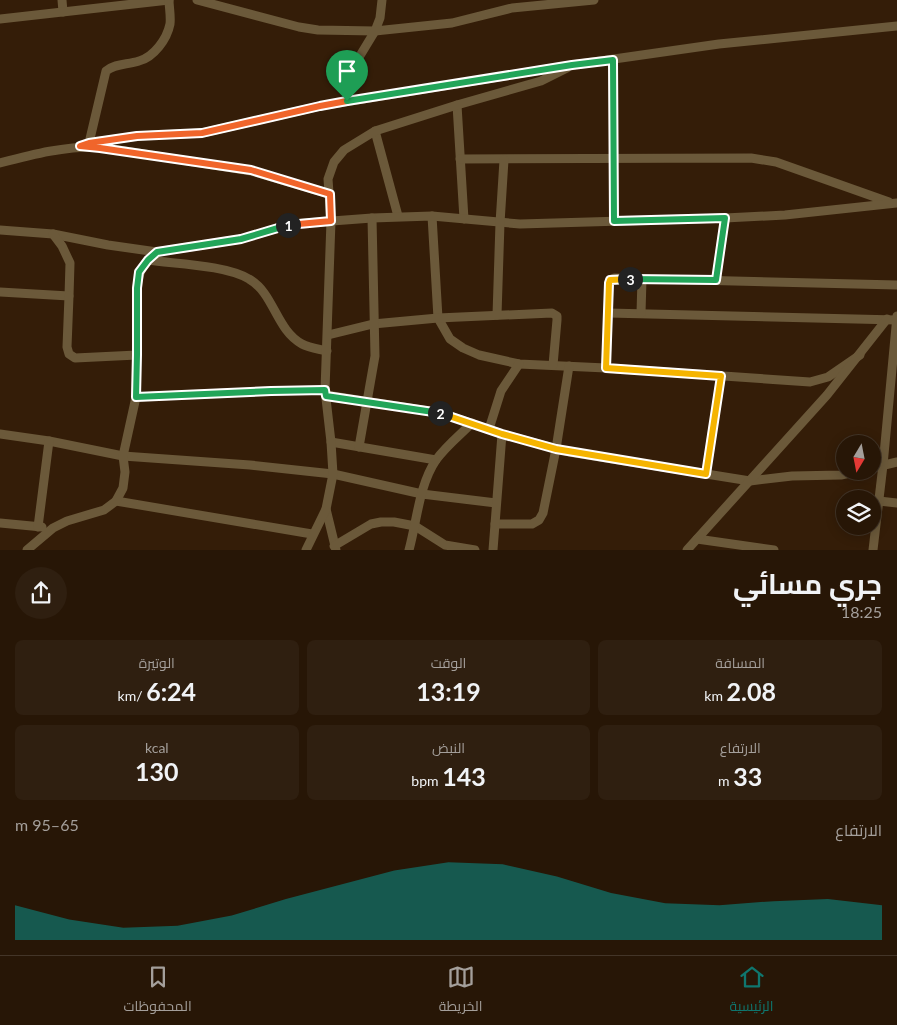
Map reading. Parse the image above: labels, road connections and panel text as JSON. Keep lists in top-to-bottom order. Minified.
{"north":"bottom","page":{"pins":["1","3","2"],"heading":["جري مسائي","18:25"],"stats":[["المسافة","2.08 km"],["الوقت","13:19"],["الوتيرة","6:24 /km"],["الارتفاع","33 m"],["النبض","143 bpm"],["kcal","130"]],"chart":["الارتفاع","65–95 m"],"tabs":["الرئيسية","الخريطة","المحفوظات"]}}
